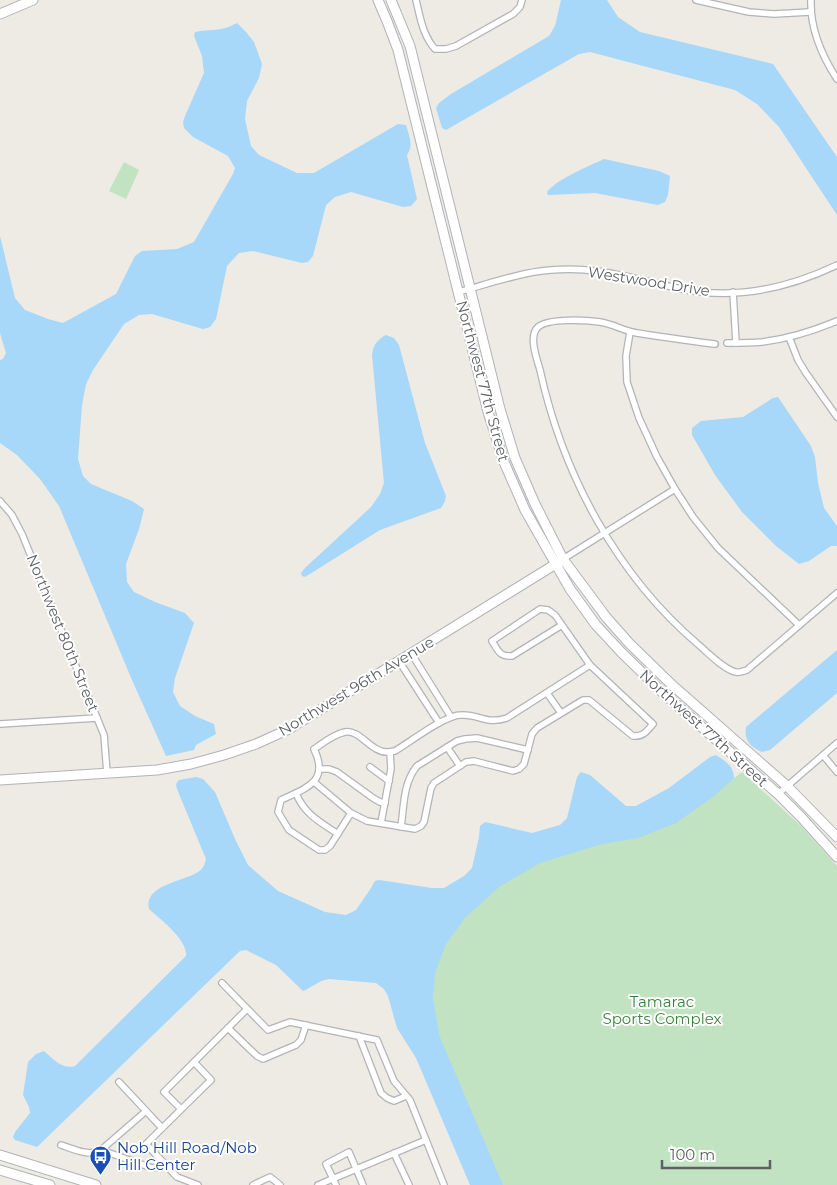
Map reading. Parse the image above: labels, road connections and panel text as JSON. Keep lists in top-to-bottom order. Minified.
{"streets":{"street":["Westwood Drive","Northwest 77th Street","Northwest 80th Street","Northwest 96th Avenue"]},"crossings":[["Westwood Drive","Northwest 77th Street"],["Northwest 77th Street","Northwest 96th Avenue"],["Northwest 80th Street","Northwest 96th Avenue"]],"parks":["Tamarac Sports Complex"],"places":{"bus stop":["Nob Hill Road/Nob Hill Center"]},"scale_bar":"100 m"}
